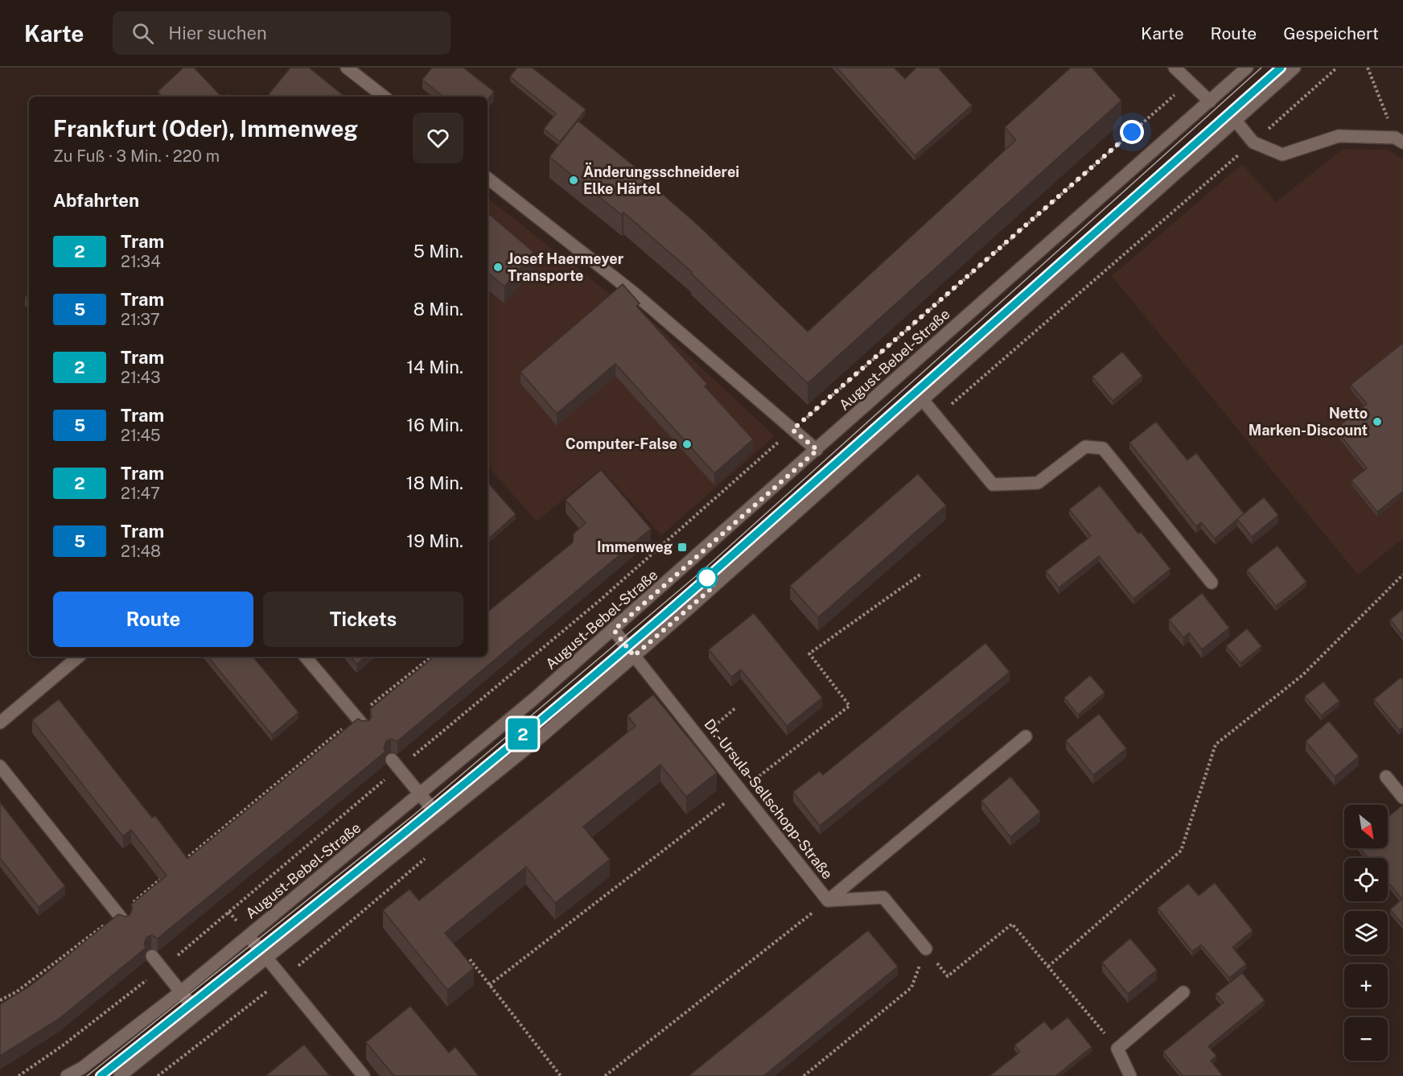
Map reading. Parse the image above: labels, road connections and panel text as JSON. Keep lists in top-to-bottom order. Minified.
{"streets":{"street":["August-Bebel-Straße","Dr.-Ursula-Sellschopp-Straße"]},"crossings":[["August-Bebel-Straße","Dr.-Ursula-Sellschopp-Straße"]],"places":{"other":["Änderungsschneiderei Elke Härtel","Josef Haermeyer Transporte","Netto Marken-Discount","Computer-False"],"transit":["Immenweg"]},"lines":["tram line 2"],"north":"bottom right","page":{"header":"Karte","search":"Hier suchen","nav":["Karte","Route","Gespeichert"],"on_map":"2","heading":[["Frankfurt (Oder), Immenweg","Zu Fuß · 3 Min. · 220 m"],"Abfahrten"],"list":[{"mark":"2","name":"Tram","note":"21:34","value":"5 Min."},{"mark":"5","name":"Tram","note":"21:37","value":"8 Min."},{"mark":"2","name":"Tram","note":"21:43","value":"14 Min."},{"mark":"5","name":"Tram","note":"21:45","value":"16 Min."},{"mark":"2","name":"Tram","note":"21:47","value":"18 Min."},{"mark":"5","name":"Tram","note":"21:48","value":"19 Min."}],"buttons":["Route","Tickets"],"map_buttons":["+","−"]}}
